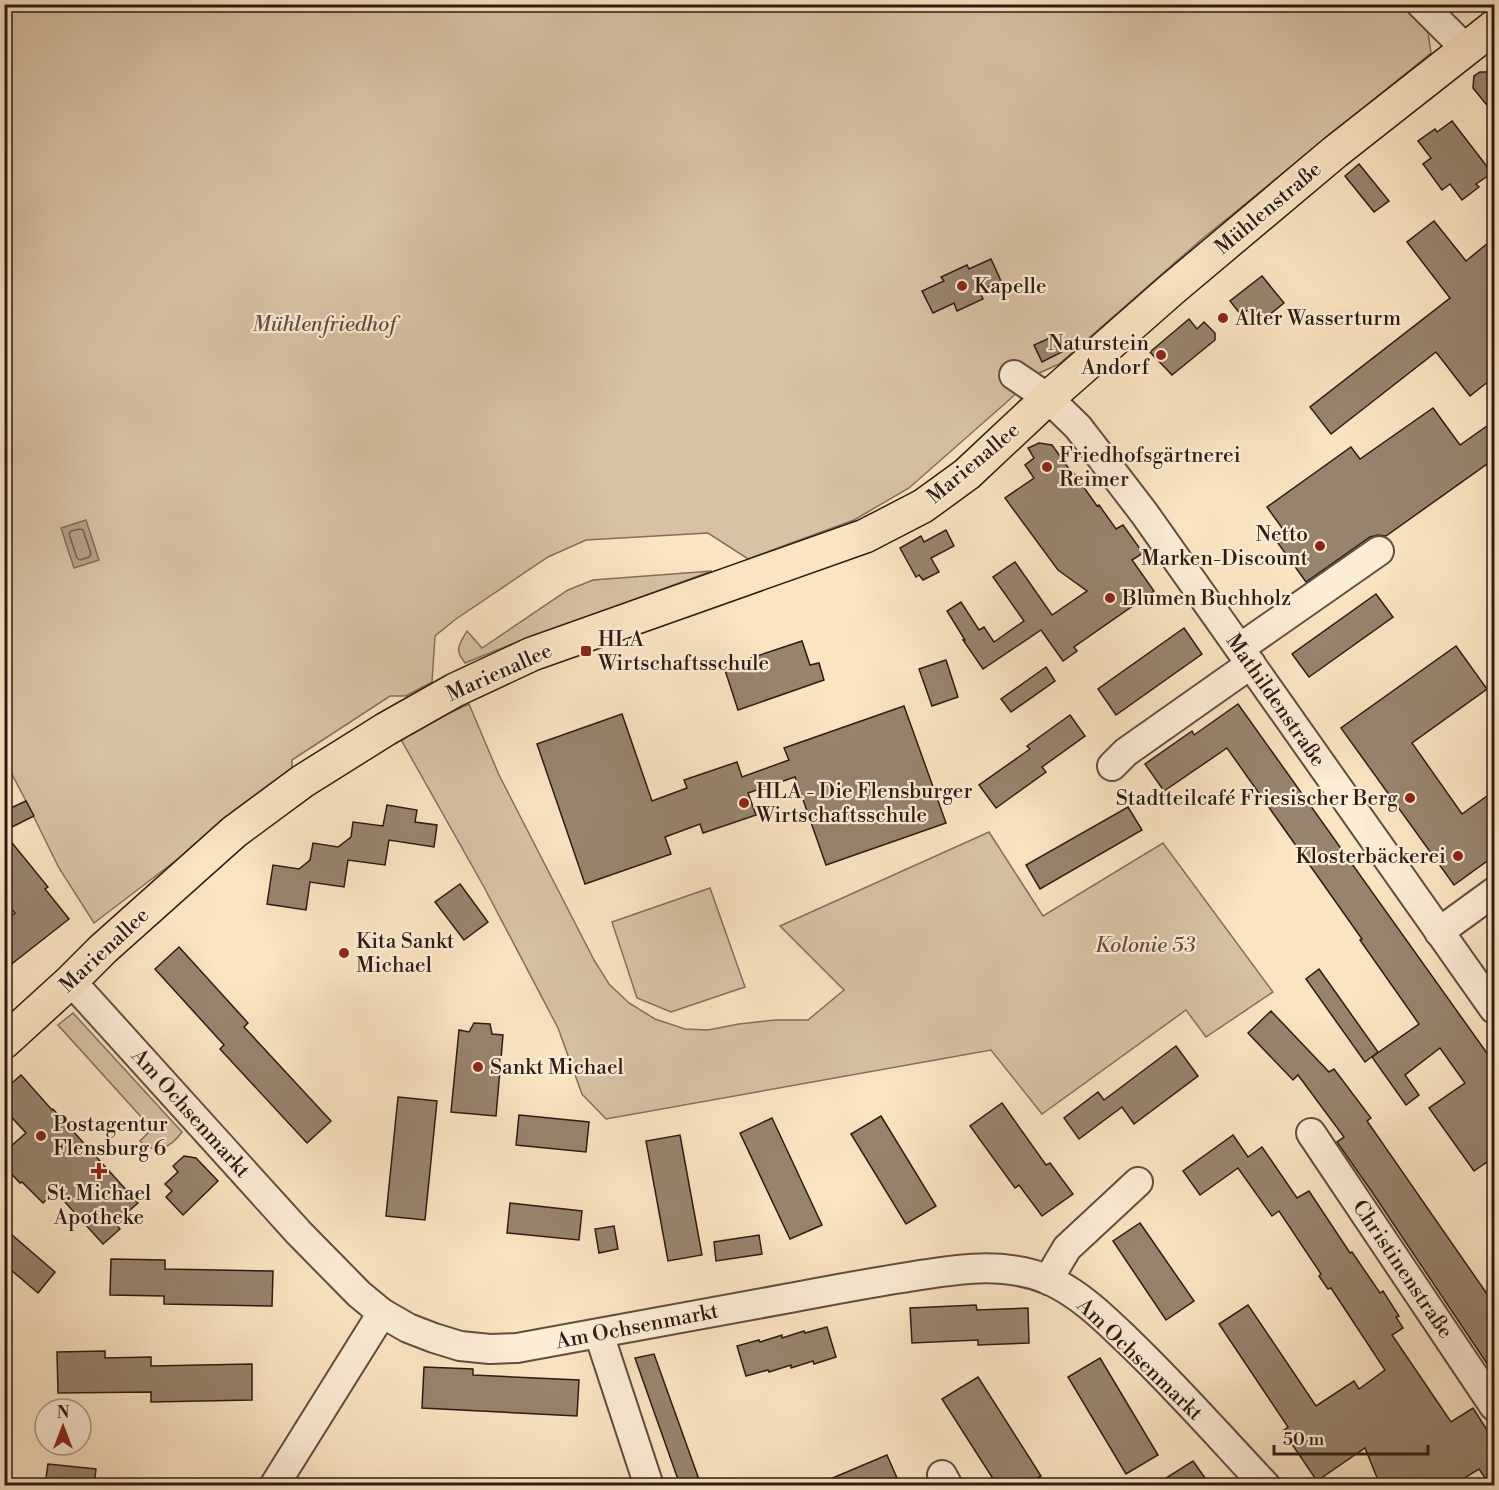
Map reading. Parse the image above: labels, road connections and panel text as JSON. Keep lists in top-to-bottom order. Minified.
{"streets":{"main road":["Mühlenstraße","Marienallee"],"street":["Mathildenstraße","Am Ochsenmarkt","Christinenstraße"]},"crossings":[["Mühlenstraße","Marienallee"],["Mühlenstraße","Mathildenstraße"],["Marienallee","Mathildenstraße"],["Marienallee","Am Ochsenmarkt"]],"parks":["Mühlenfriedhof","Kolonie 53"],"places":{"other":["Kapelle","Alter Wasserturm","Naturstein Andorf","Friedhofsgärtnerei Reimer","Netto Marken-Discount","Blumen Buchholz","Stadtteilcafé Friesischer Berg","HLA - Die Flensburger Wirtschaftsschule","Klosterbäckerei","Kita Sankt Michael","Sankt Michael","Postagentur Flensburg 6"],"transit":["HLA Wirtschaftsschule"],"health":["St. Michael Apotheke"]},"scale_bar":"50 m","north":"top"}
